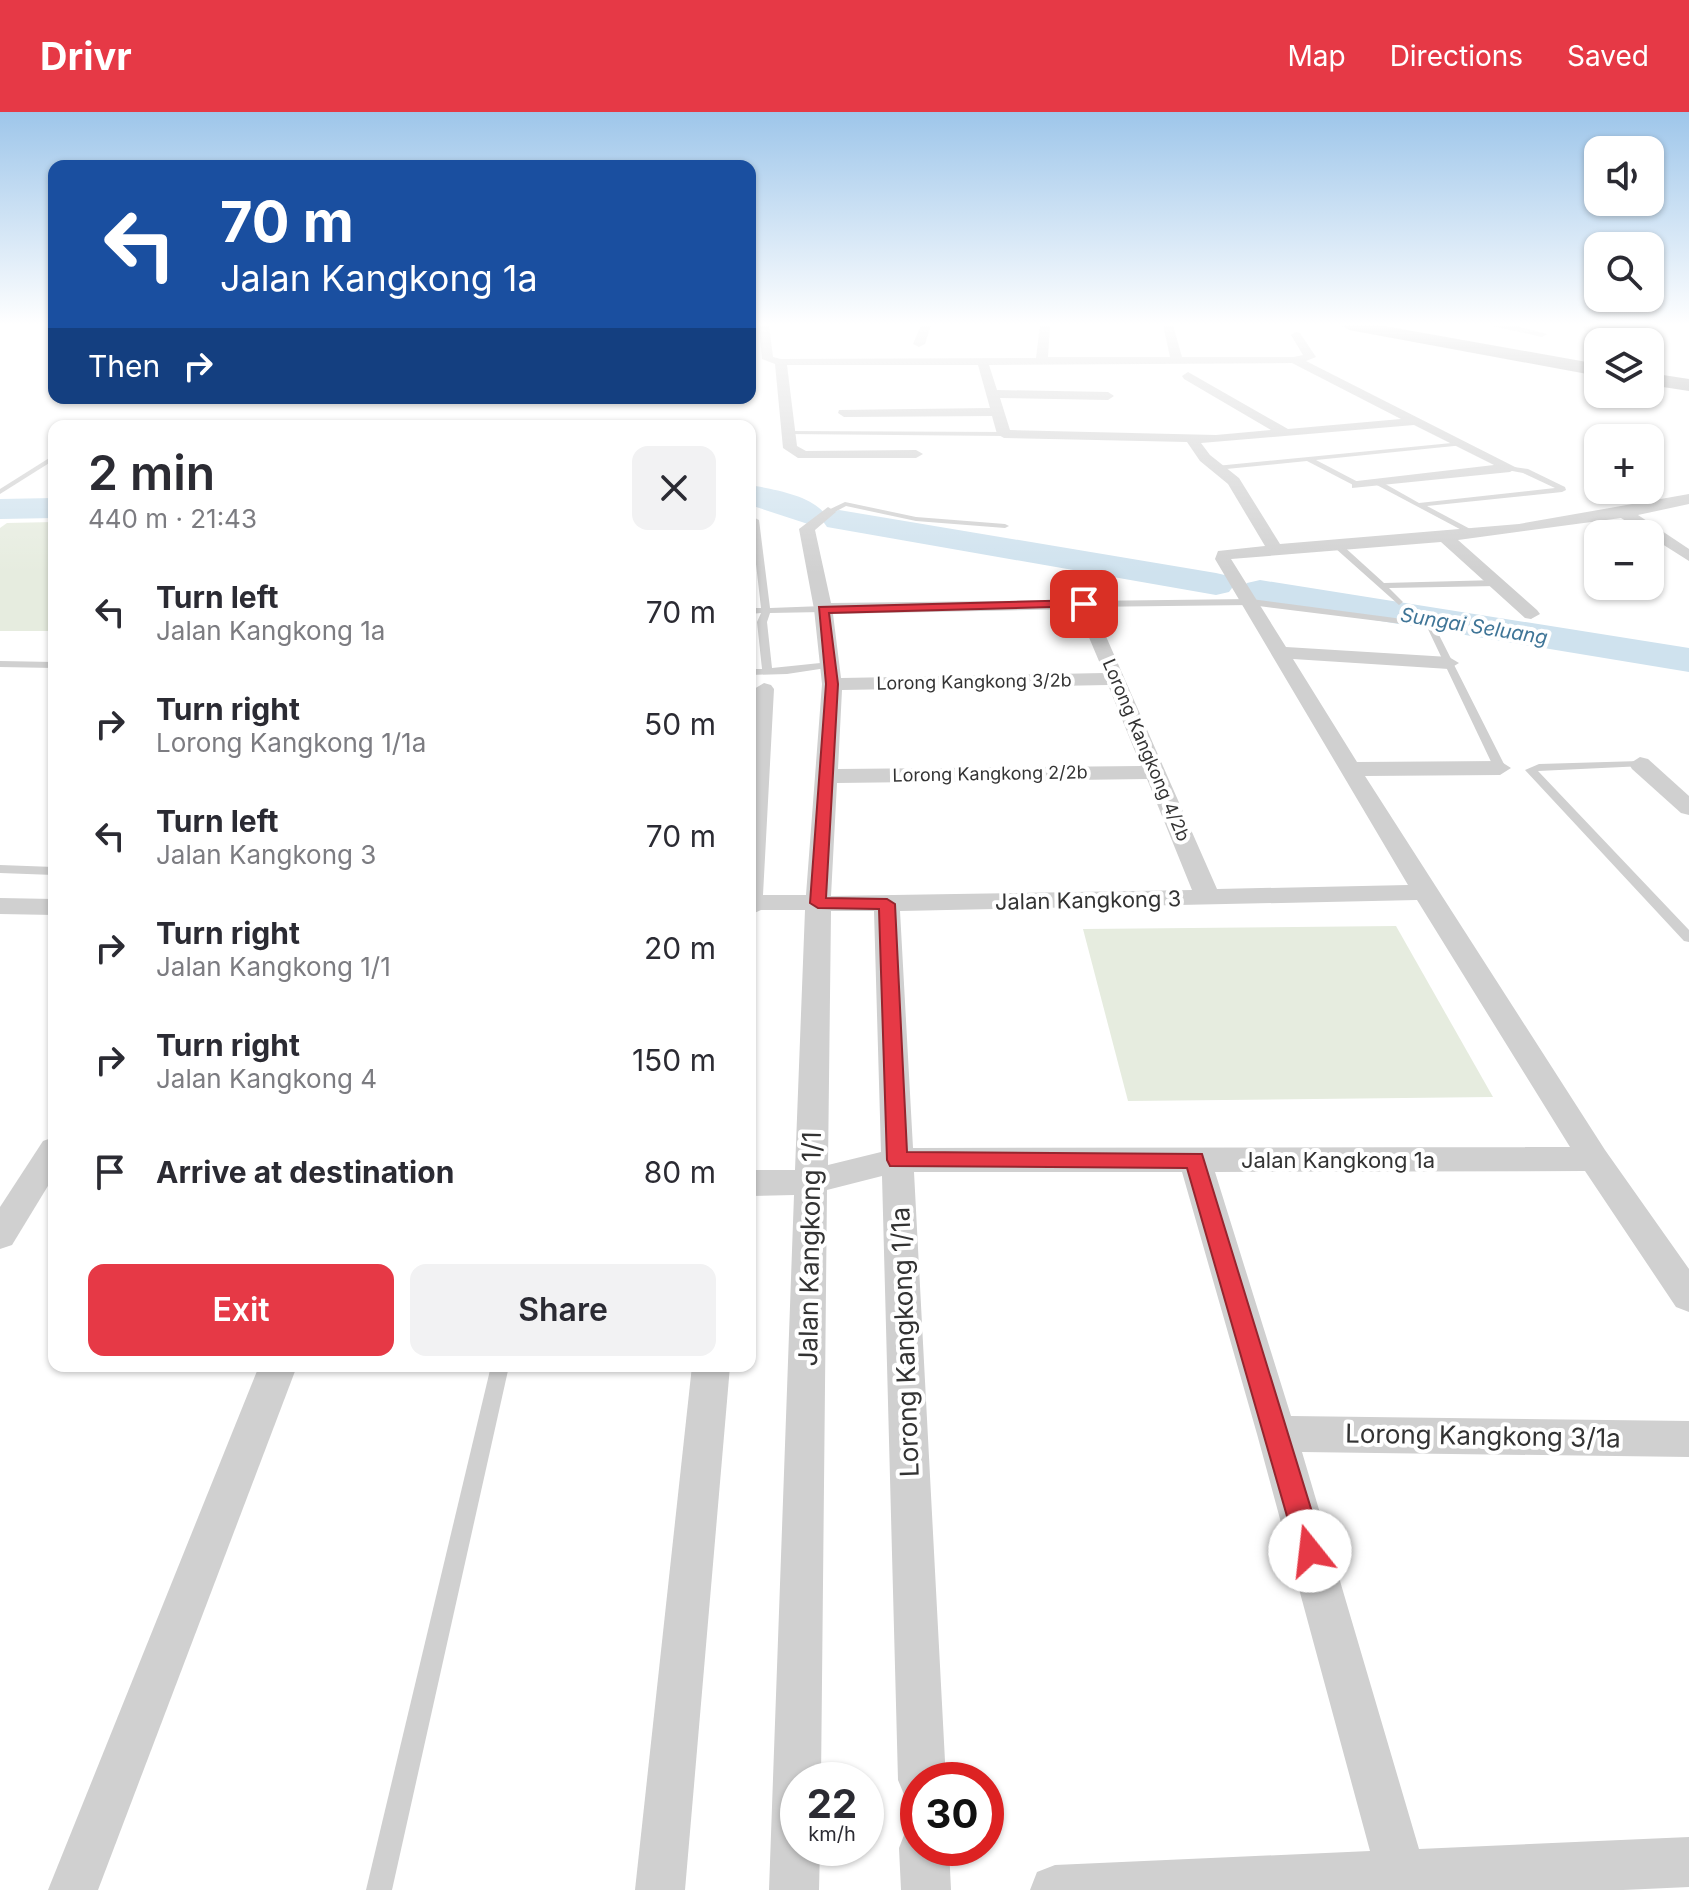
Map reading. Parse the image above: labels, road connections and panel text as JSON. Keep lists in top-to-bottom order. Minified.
{"streets":{"street":["Lorong Kangkong 3/2b","Lorong Kangkong 4/2b","Lorong Kangkong 2/2b","Jalan Kangkong 3","Jalan Kangkong 1a","Jalan Kangkong 1/1","Lorong Kangkong 1/1a","Lorong Kangkong 3/1a"]},"crossings":[["Lorong Kangkong 3/2b","Lorong Kangkong 4/2b"],["Lorong Kangkong 3/2b","Jalan Kangkong 1/1"],["Lorong Kangkong 4/2b","Lorong Kangkong 2/2b"],["Lorong Kangkong 4/2b","Jalan Kangkong 3"],["Lorong Kangkong 2/2b","Jalan Kangkong 1/1"],["Jalan Kangkong 3","Jalan Kangkong 1/1"],["Jalan Kangkong 3","Lorong Kangkong 1/1a"],["Jalan Kangkong 1a","Jalan Kangkong 1/1"],["Jalan Kangkong 1a","Lorong Kangkong 1/1a"]],"water":["Sungai Seluang"],"page":{"header":"Drivr","nav":["Map","Directions","Saved"],"map_buttons":["+","−"],"turn":["70 m","Jalan Kangkong 1a"],"then":"Then","heading":["2 min","440 m · 21:43"],"list":[{"name":"Turn left","note":"Jalan Kangkong 1a","value":"70 m"},{"name":"Turn right","note":"Lorong Kangkong 1/1a","value":"50 m"},{"name":"Turn left","note":"Jalan Kangkong 3","value":"70 m"},{"name":"Turn right","note":"Jalan Kangkong 1/1","value":"20 m"},{"name":"Turn right","note":"Jalan Kangkong 4","value":"150 m"},{"name":"Arrive at destination","value":"80 m"}],"buttons":["Exit","Share"],"speed":"22 km/h","limit":"30"}}
